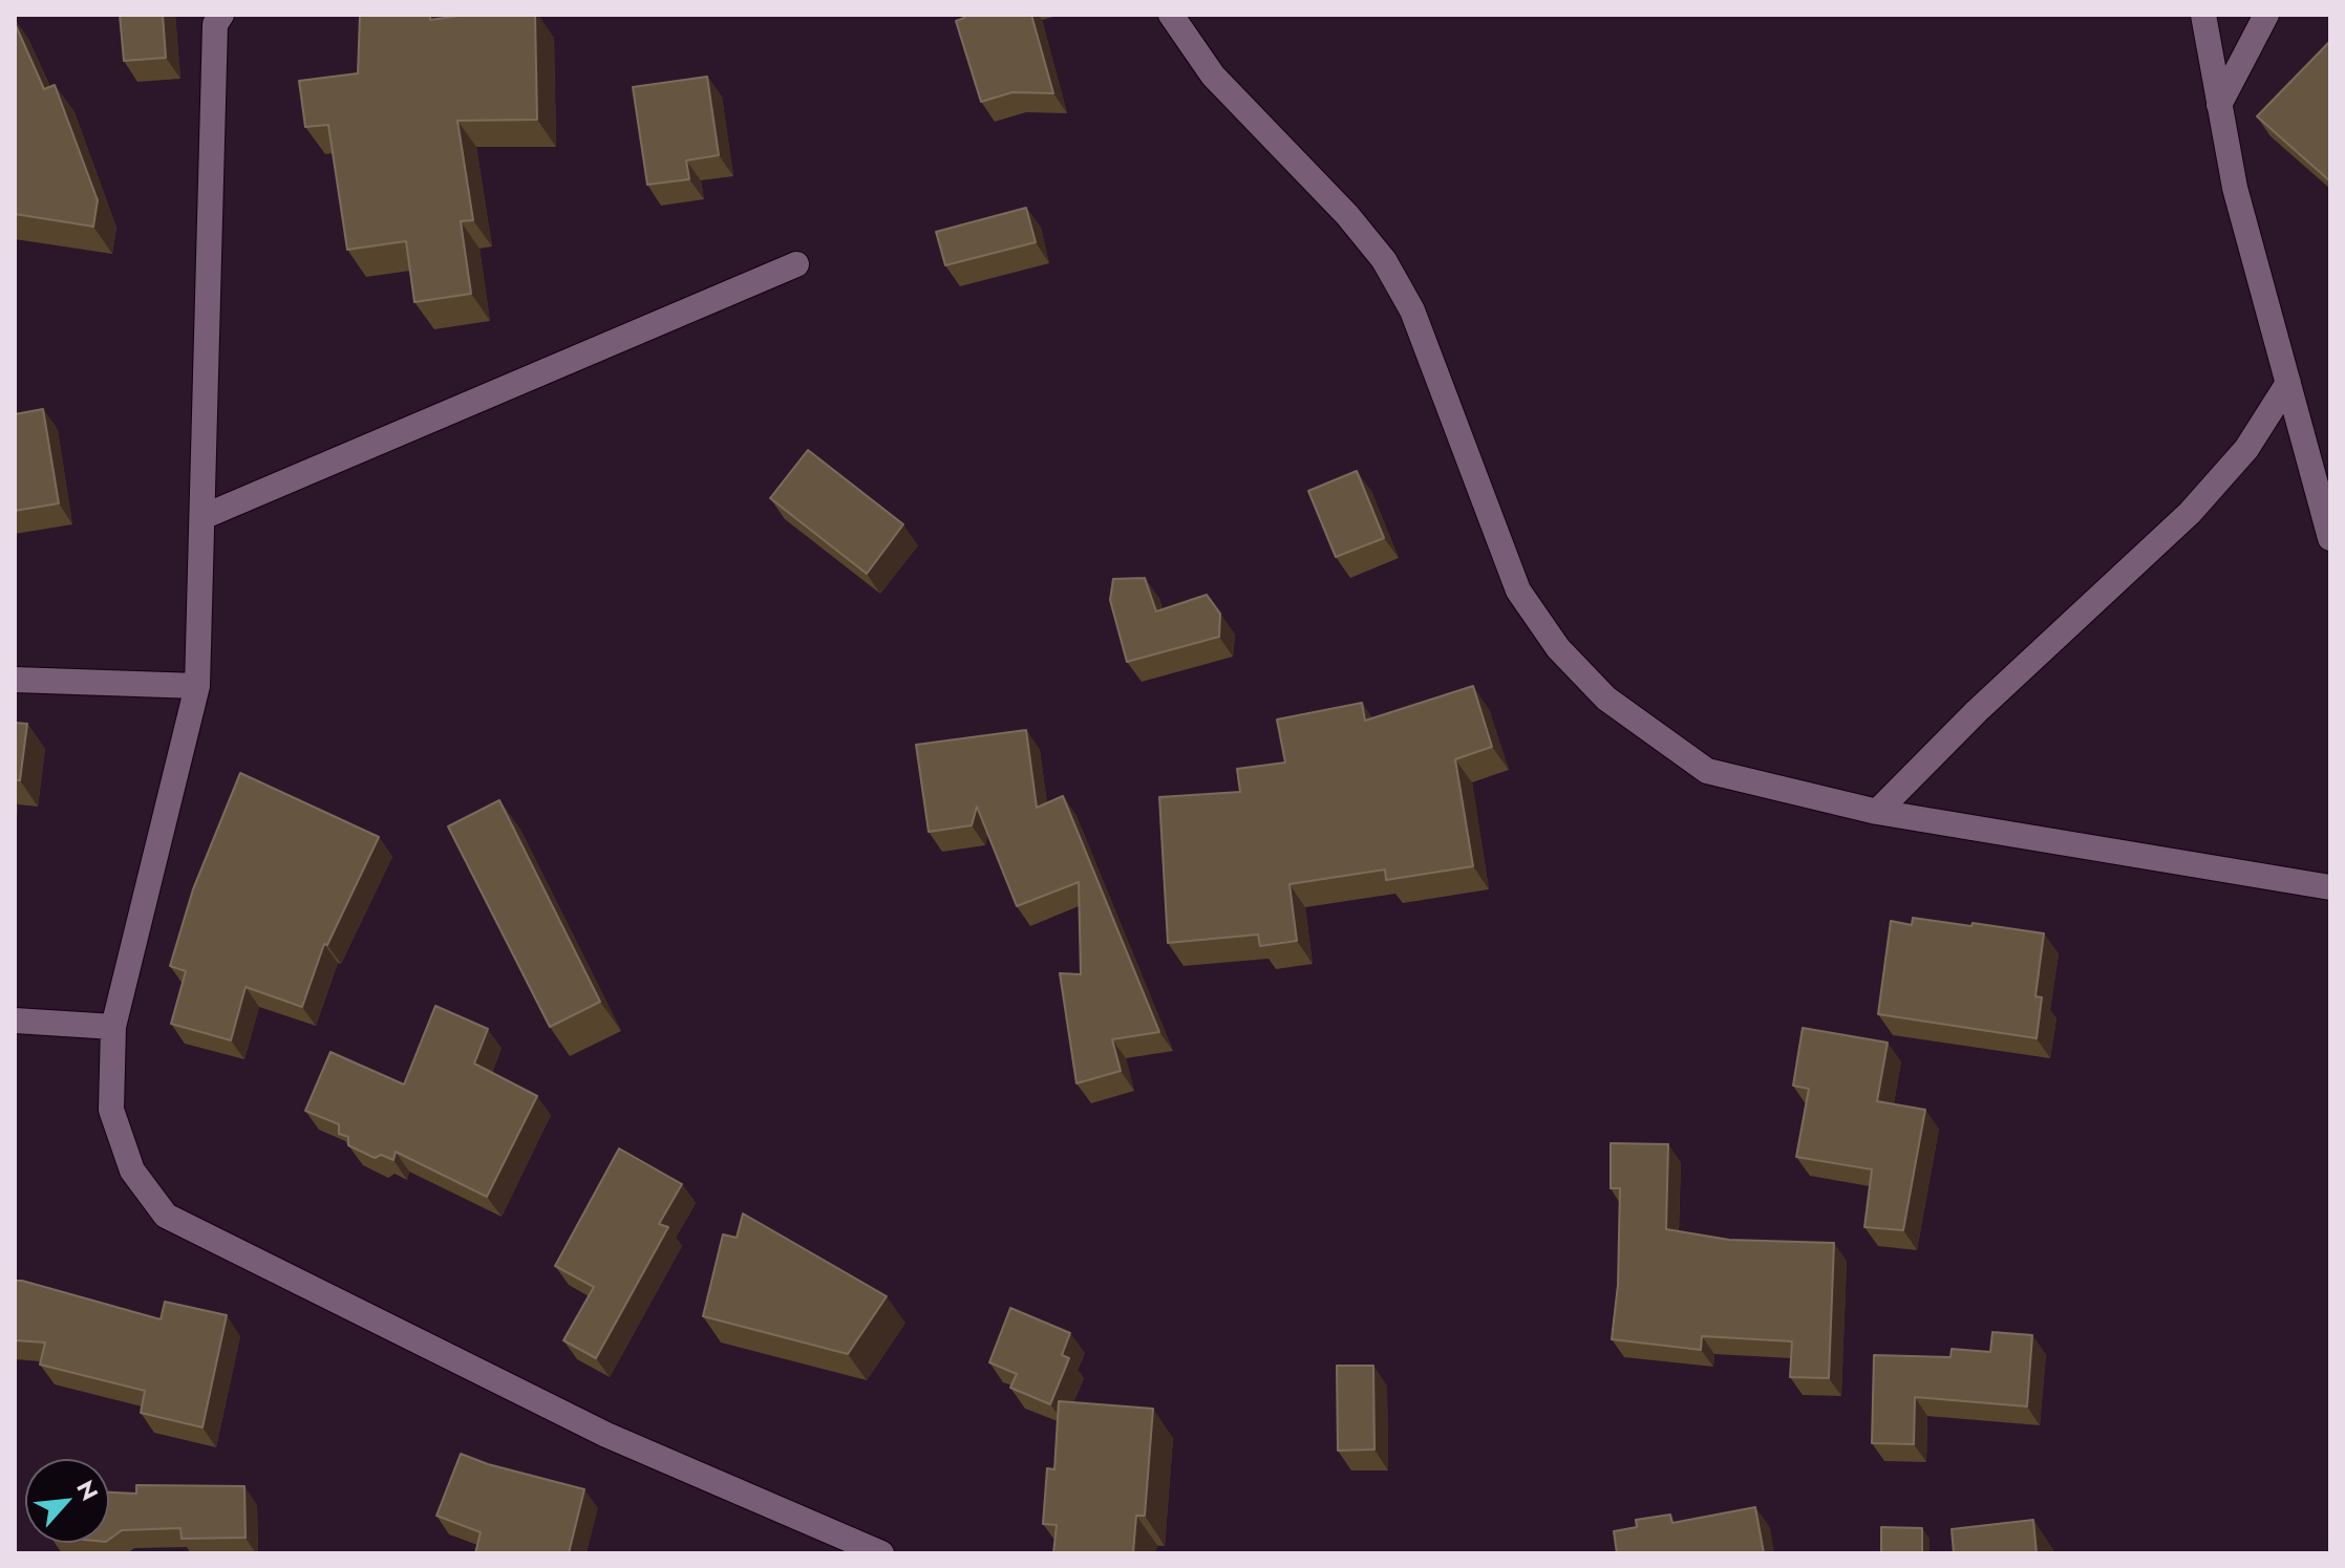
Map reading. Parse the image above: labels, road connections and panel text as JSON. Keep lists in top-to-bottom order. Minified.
{"north":"top right"}
